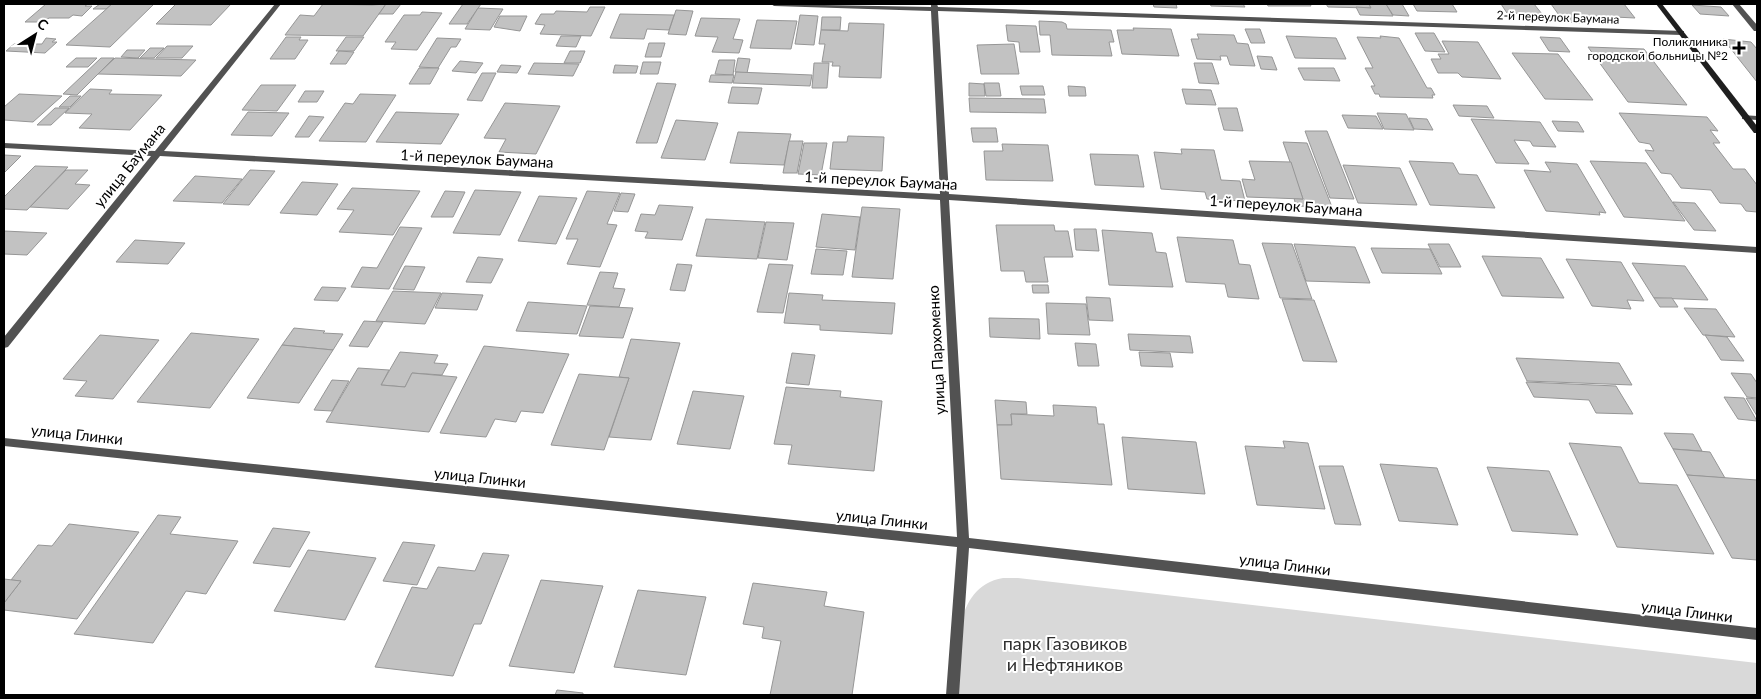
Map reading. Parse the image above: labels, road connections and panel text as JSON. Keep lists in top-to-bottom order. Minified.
{"streets":{"street":["2-й переулок Баумана","1-й переулок Баумана","улица Баумана","улица Пархоменко","улица Глинки"]},"crossings":[["2-й переулок Баумана","улица Пархоменко"],["1-й переулок Баумана","улица Баумана"],["1-й переулок Баумана","улица Пархоменко"],["улица Пархоменко","улица Глинки"]],"parks":["парк Газовиков и Нефтяников"],"places":{"health":["Поликлиника городской больницы №2"]},"north":"top right"}
